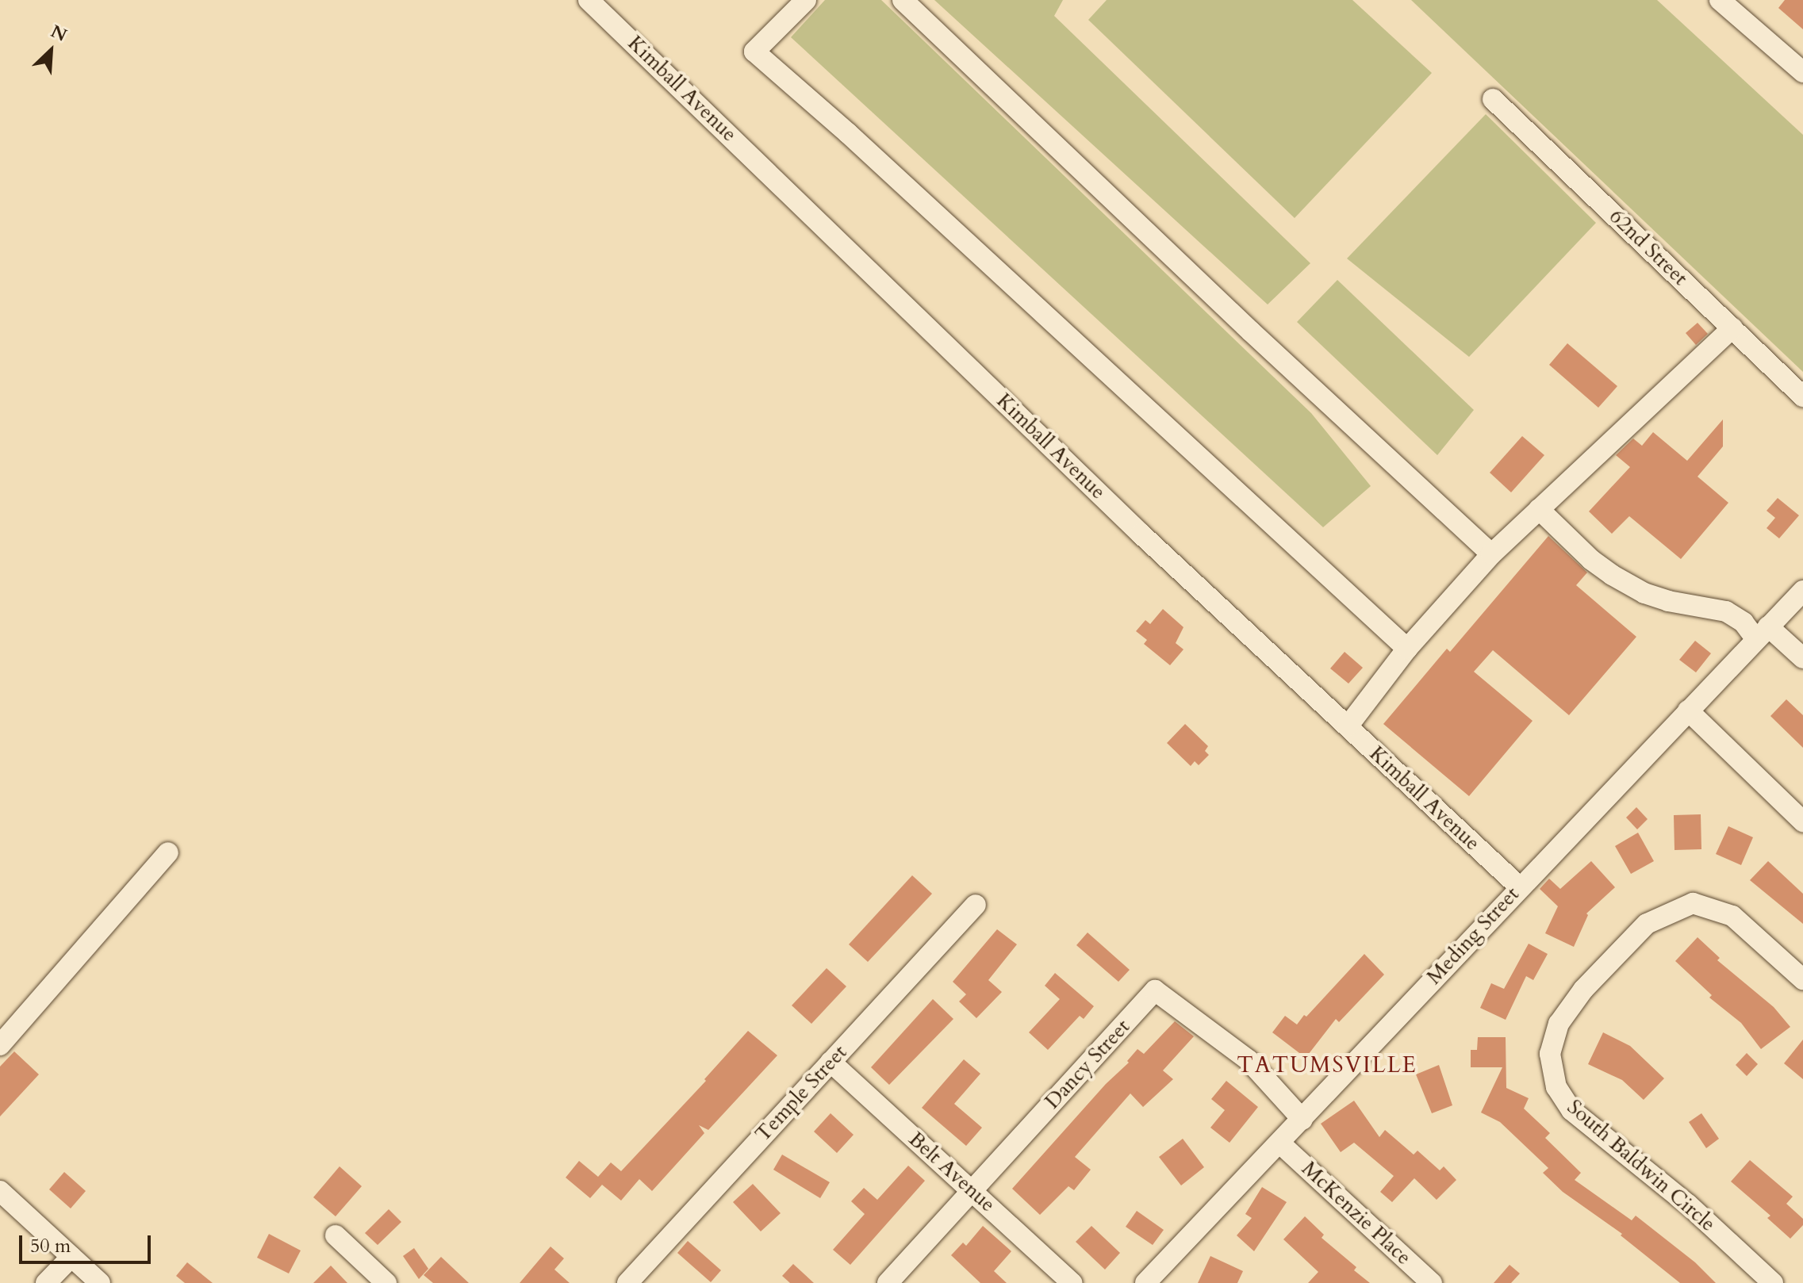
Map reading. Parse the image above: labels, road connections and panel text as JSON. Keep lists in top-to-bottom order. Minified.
{"streets":{"street":["Kimball Avenue","62nd Street","Meding Street","Dancy Street","Temple Street","South Baldwin Circle","Belt Avenue","McKenzie Place"]},"crossings":[["Kimball Avenue","Meding Street"],["Meding Street","Dancy Street"],["Meding Street","McKenzie Place"],["Dancy Street","Belt Avenue"],["Temple Street","Belt Avenue"]],"districts":["TATUMSVILLE"],"scale_bar":"50 m","north":"top right"}
